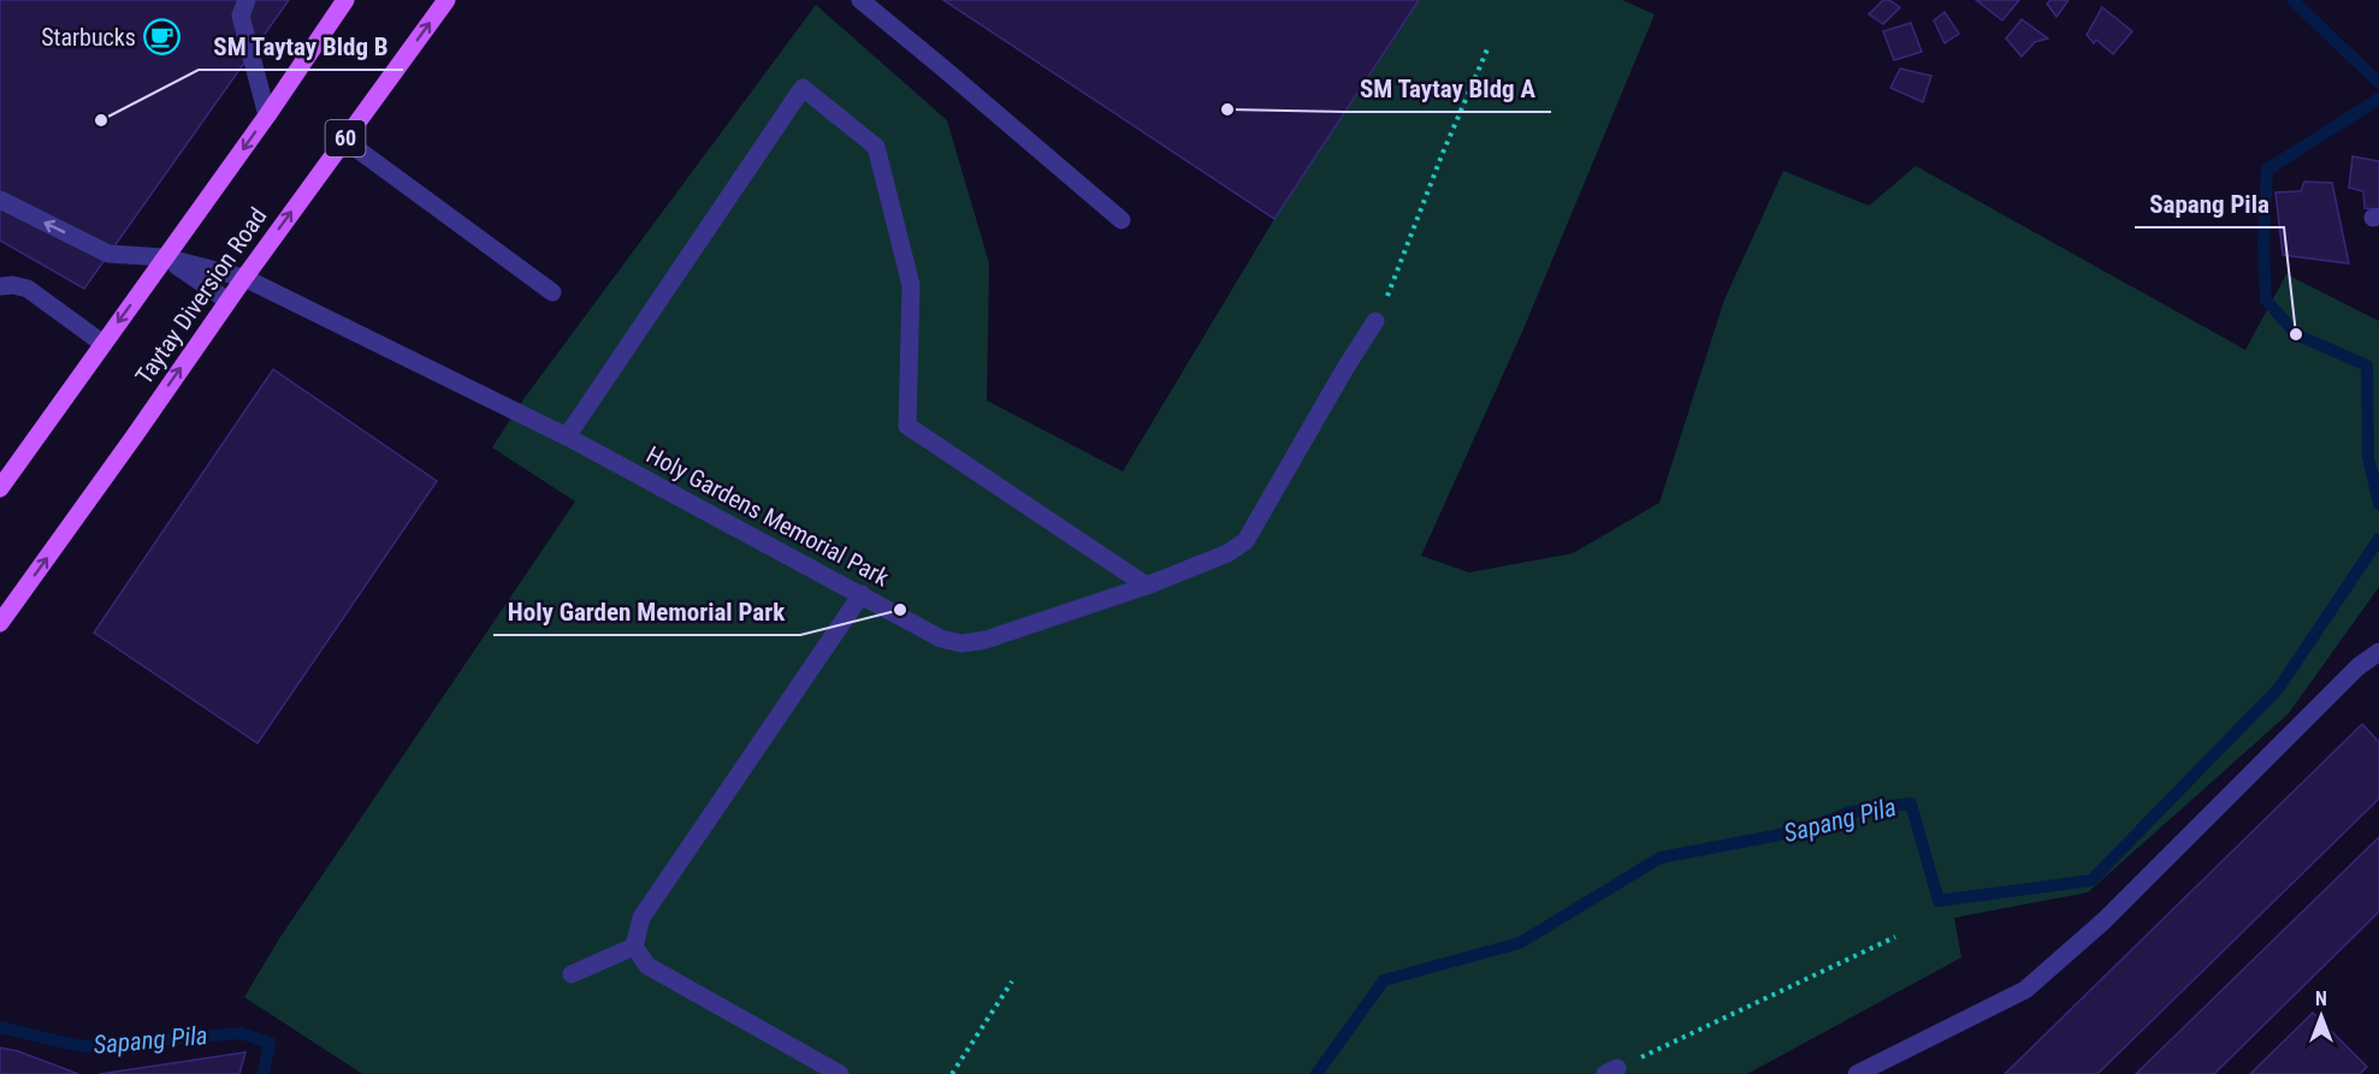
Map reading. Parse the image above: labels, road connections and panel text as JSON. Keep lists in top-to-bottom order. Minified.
{"streets":{"main road":["60","Taytay Diversion Road"],"street":["Holy Gardens Memorial Park"]},"crossings":[["Taytay Diversion Road","Holy Gardens Memorial Park"]],"water":["Sapang Pila"],"places":{"cafe":["Starbucks"],"other":["SM Taytay Bldg A","SM Taytay Bldg B","Sapang Pila","Holy Garden Memorial Park"]},"north":"top"}
